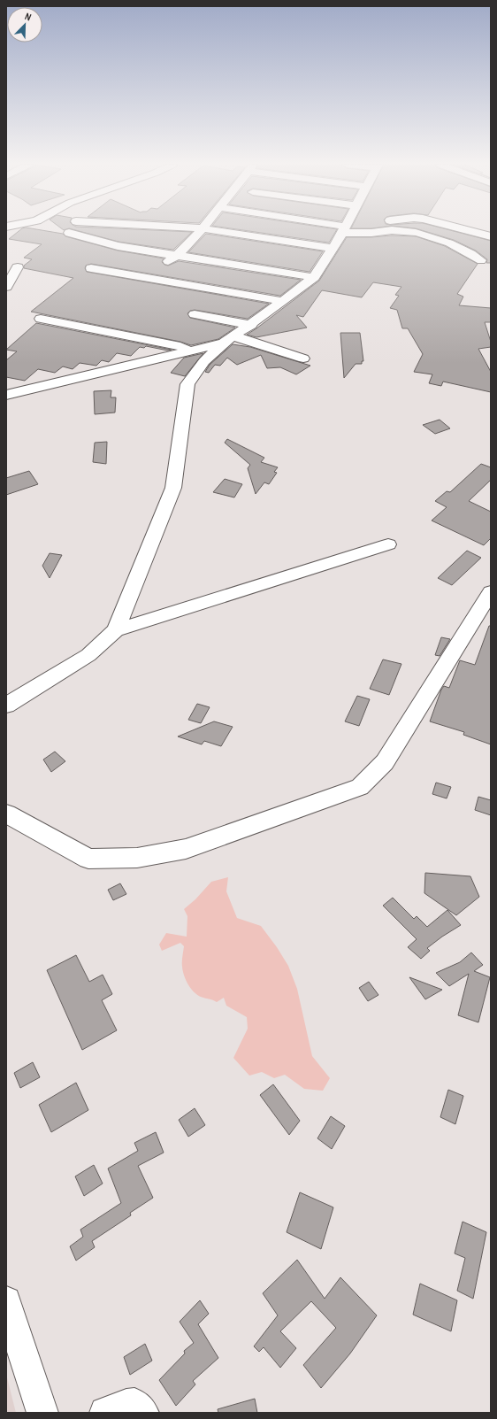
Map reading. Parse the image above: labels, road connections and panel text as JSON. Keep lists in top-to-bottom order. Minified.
{"north":"top right"}
